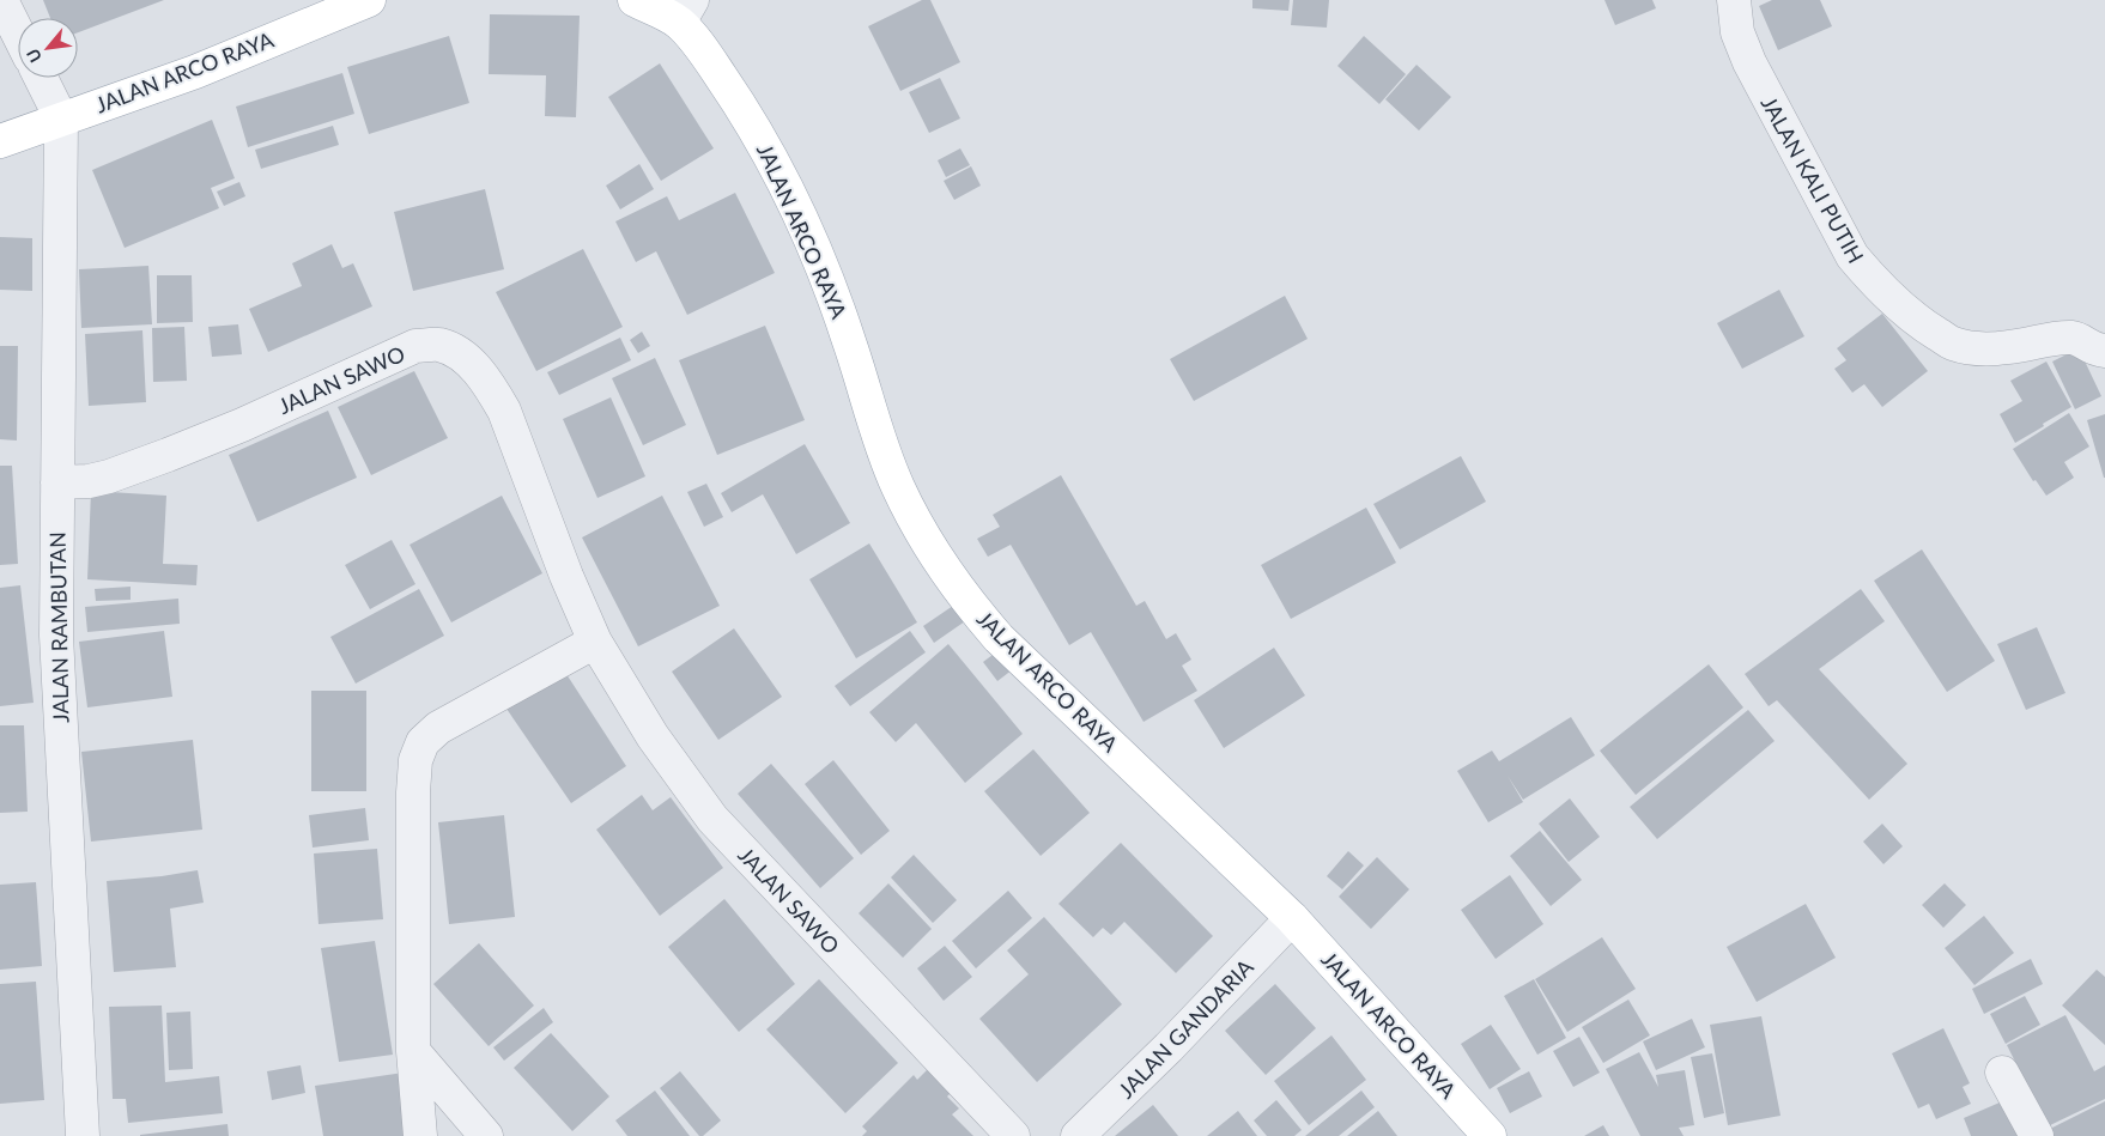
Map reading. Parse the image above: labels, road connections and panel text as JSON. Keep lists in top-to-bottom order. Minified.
{"streets":{"main road":["JALAN ARCO RAYA"],"street":["JALAN KALI PUTIH","JALAN SAWO","JALAN RAMBUTAN","JALAN GANDARIA"]},"crossings":[["JALAN ARCO RAYA","JALAN RAMBUTAN"],["JALAN ARCO RAYA","JALAN GANDARIA"],["JALAN SAWO","JALAN RAMBUTAN"]],"north":"bottom left"}
